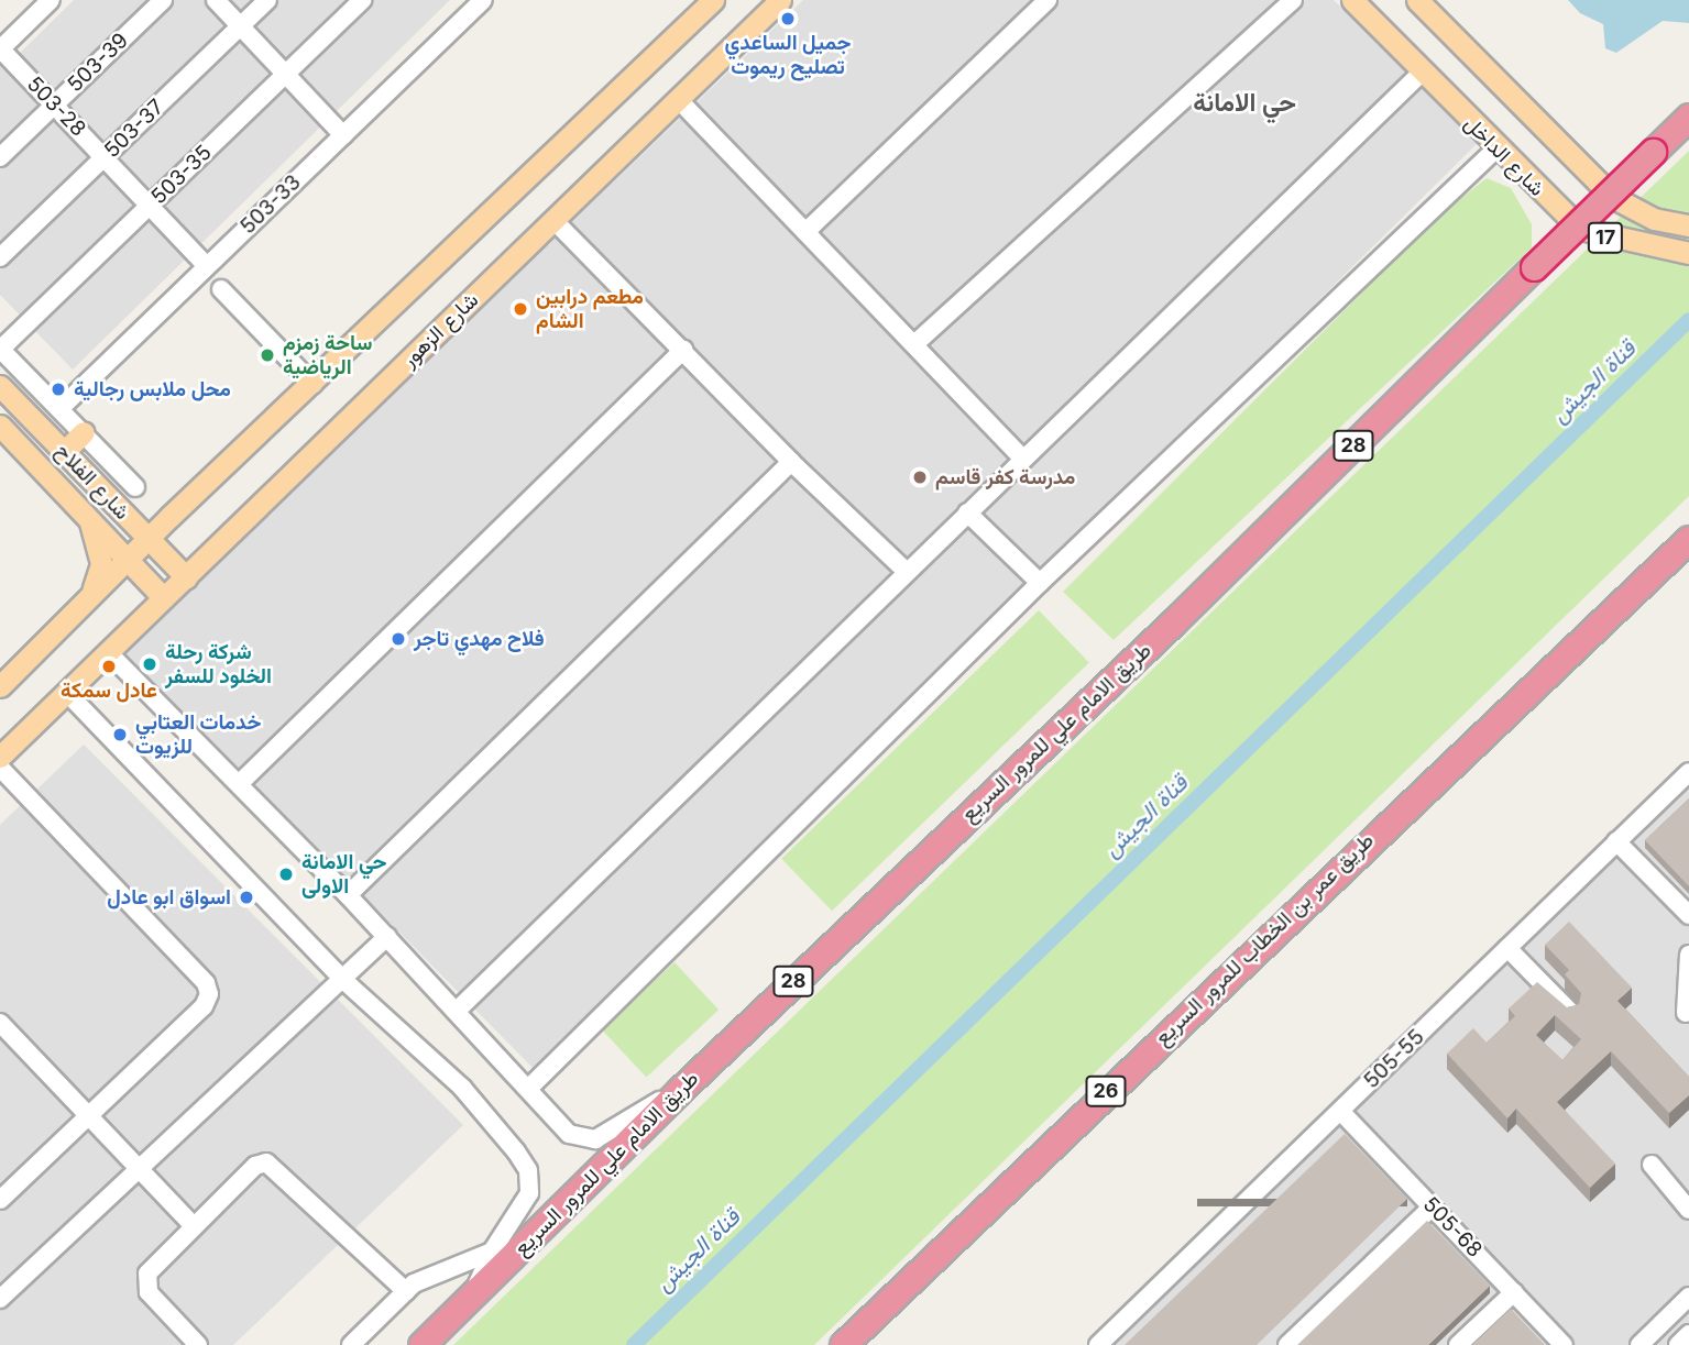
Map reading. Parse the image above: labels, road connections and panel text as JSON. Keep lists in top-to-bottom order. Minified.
{"streets":{"highway":["28","طريق الامام علي للمرور السريع","طريق عمر بن الخطاب للمرور السريع","26"],"main road":["شارع الداخل","17","شارع الزهور","شارع الفلاح"],"street":["503-39","503-28","503-37","503-35","503-33","505-55","505-68"]},"crossings":[["503-39","503-28"],["503-28","503-37"],["503-28","503-35"],["503-28","503-33"],["شارع الزهور","شارع الفلاح"],["505-55","505-68"]],"districts":["حي الامانة"],"water":["قناة الجيش"],"places":["جميل الساعدي تصليح ريموت","مطعم درابين الشام","ساحة زمزم الرياضية","محل ملابس رجالية","مدرسة كفر قاسم","فلاح مهدي تاجر","شركة رحلة الخلود للسفر","عادل سمكة","خدمات العتابي للزيوت","حي الامانة الاولى","اسواق ابو عادل"]}
